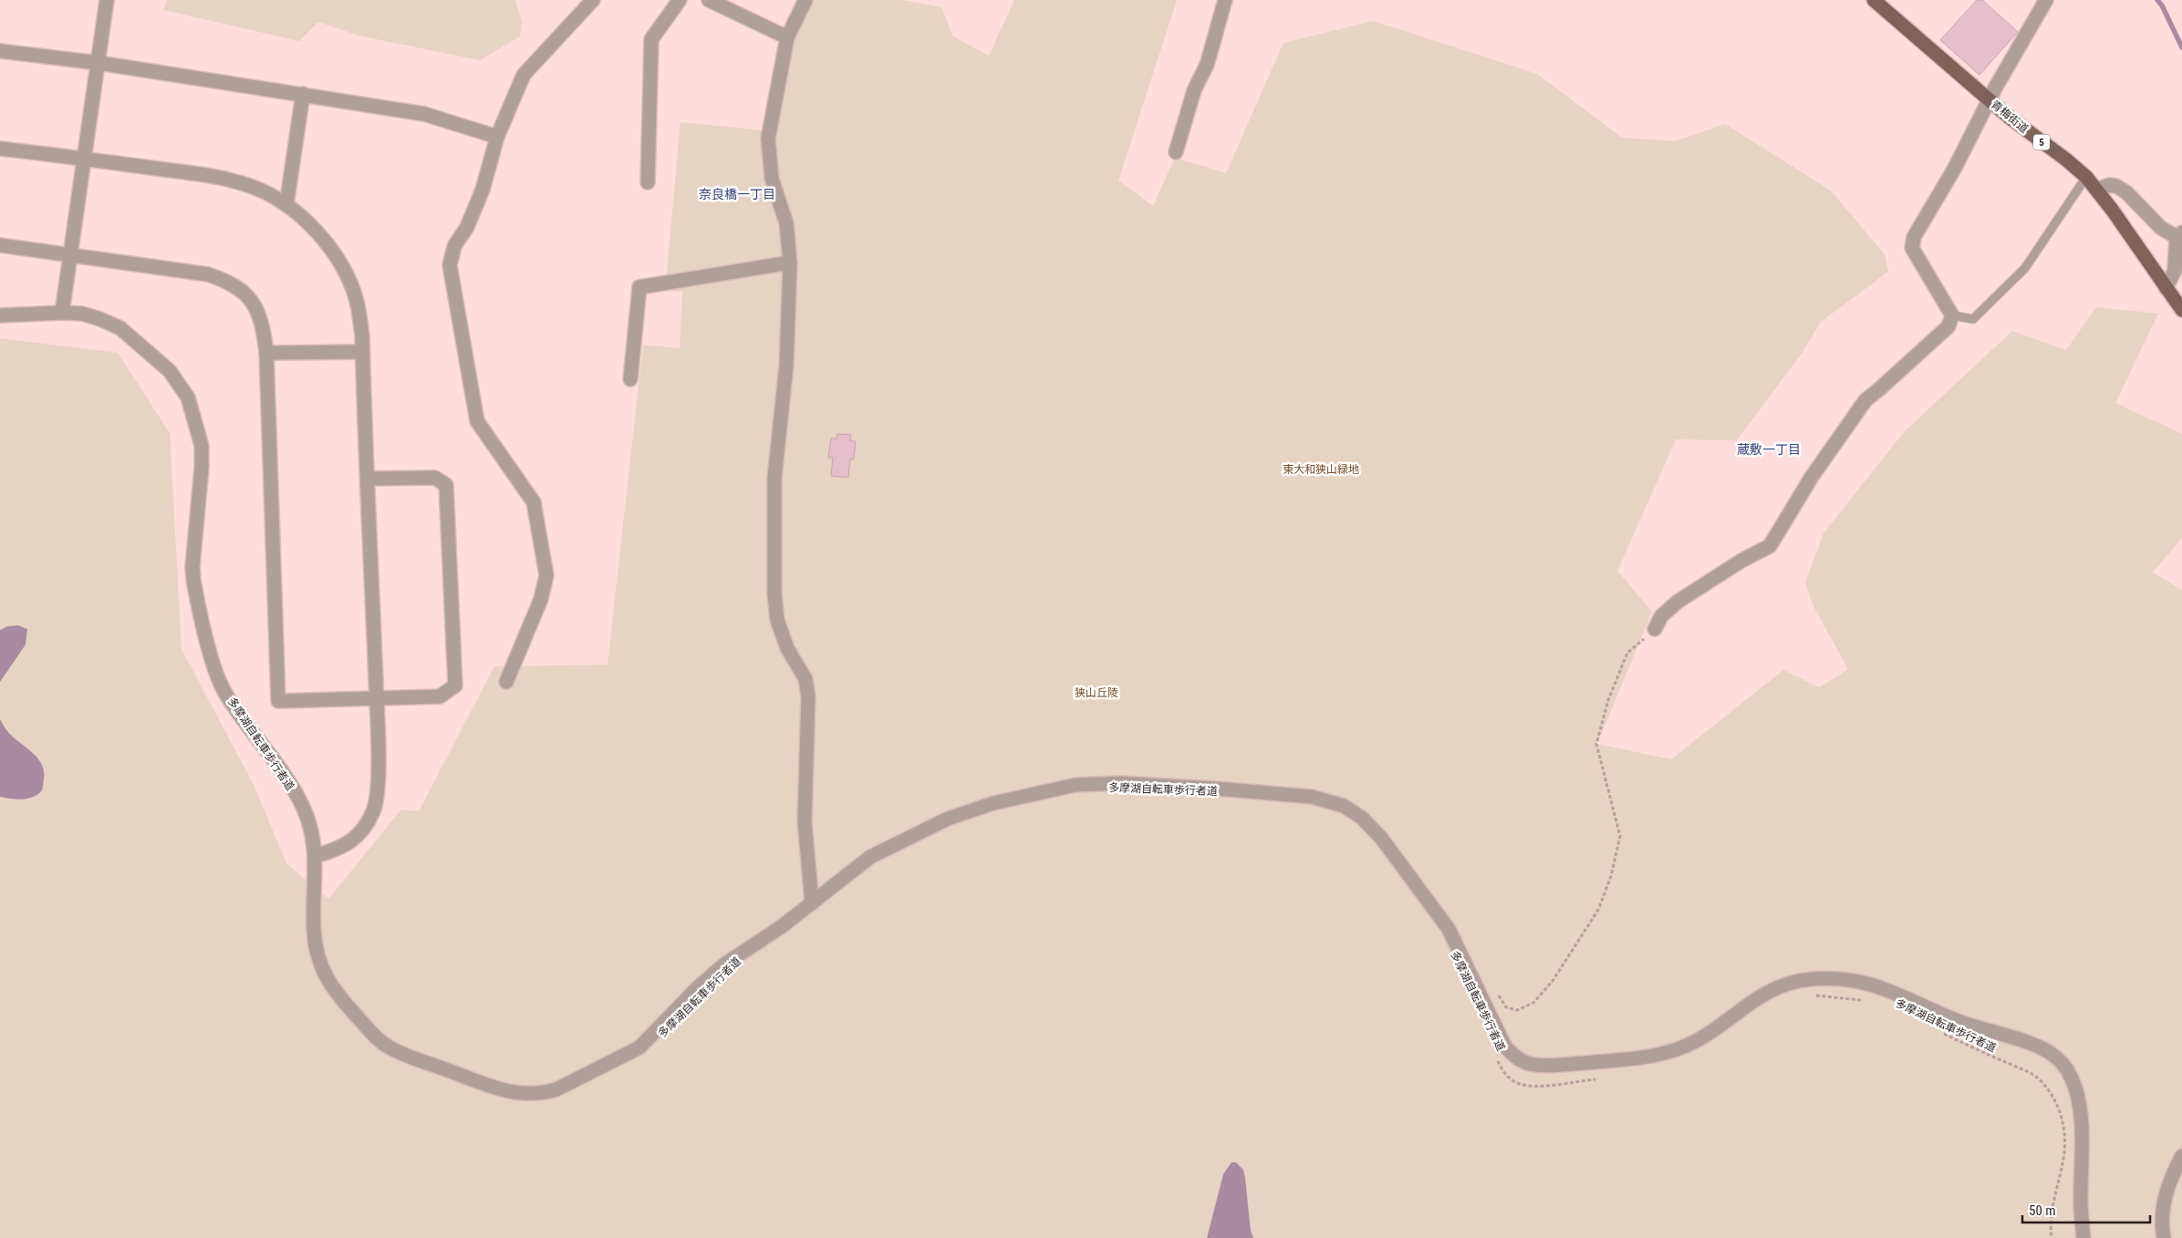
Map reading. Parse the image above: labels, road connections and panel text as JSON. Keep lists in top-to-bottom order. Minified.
{"streets":{"main road":["青梅街道","5"],"path":["多摩湖自転車歩行者道"]},"districts":["奈良橋一丁目","蔵敷一丁目"],"parks":["東大和狭山緑地","狭山丘陵"],"scale_bar":"50 m"}
